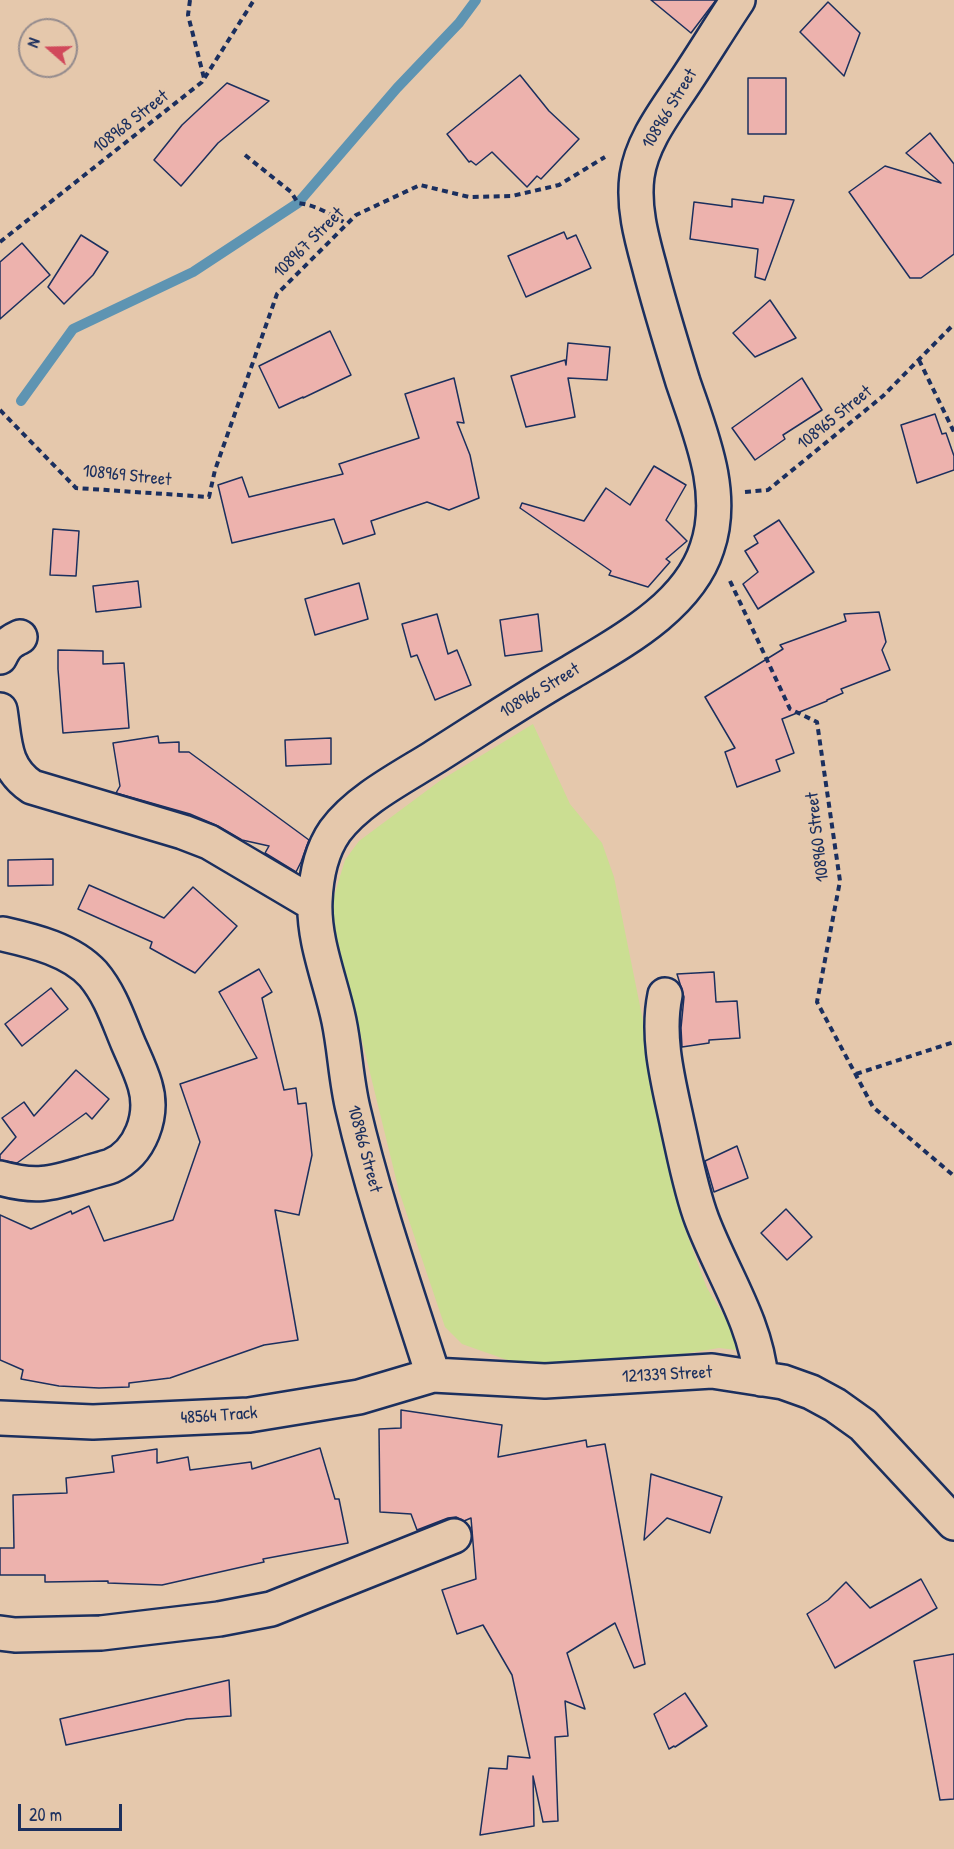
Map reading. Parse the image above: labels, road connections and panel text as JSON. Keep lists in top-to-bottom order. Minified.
{"streets":{"street":["108966 Street","121339 Street","48564 Track"],"path":["108968 Street","108967 Street","108965 Street","108969 Street","108960 Street"]},"crossings":[["108966 Street","108965 Street"],["108966 Street","108960 Street"],["108966 Street","121339 Street"],["108966 Street","48564 Track"],["108967 Street","108969 Street"],["121339 Street","48564 Track"]],"scale_bar":"20 m","north":"left"}
